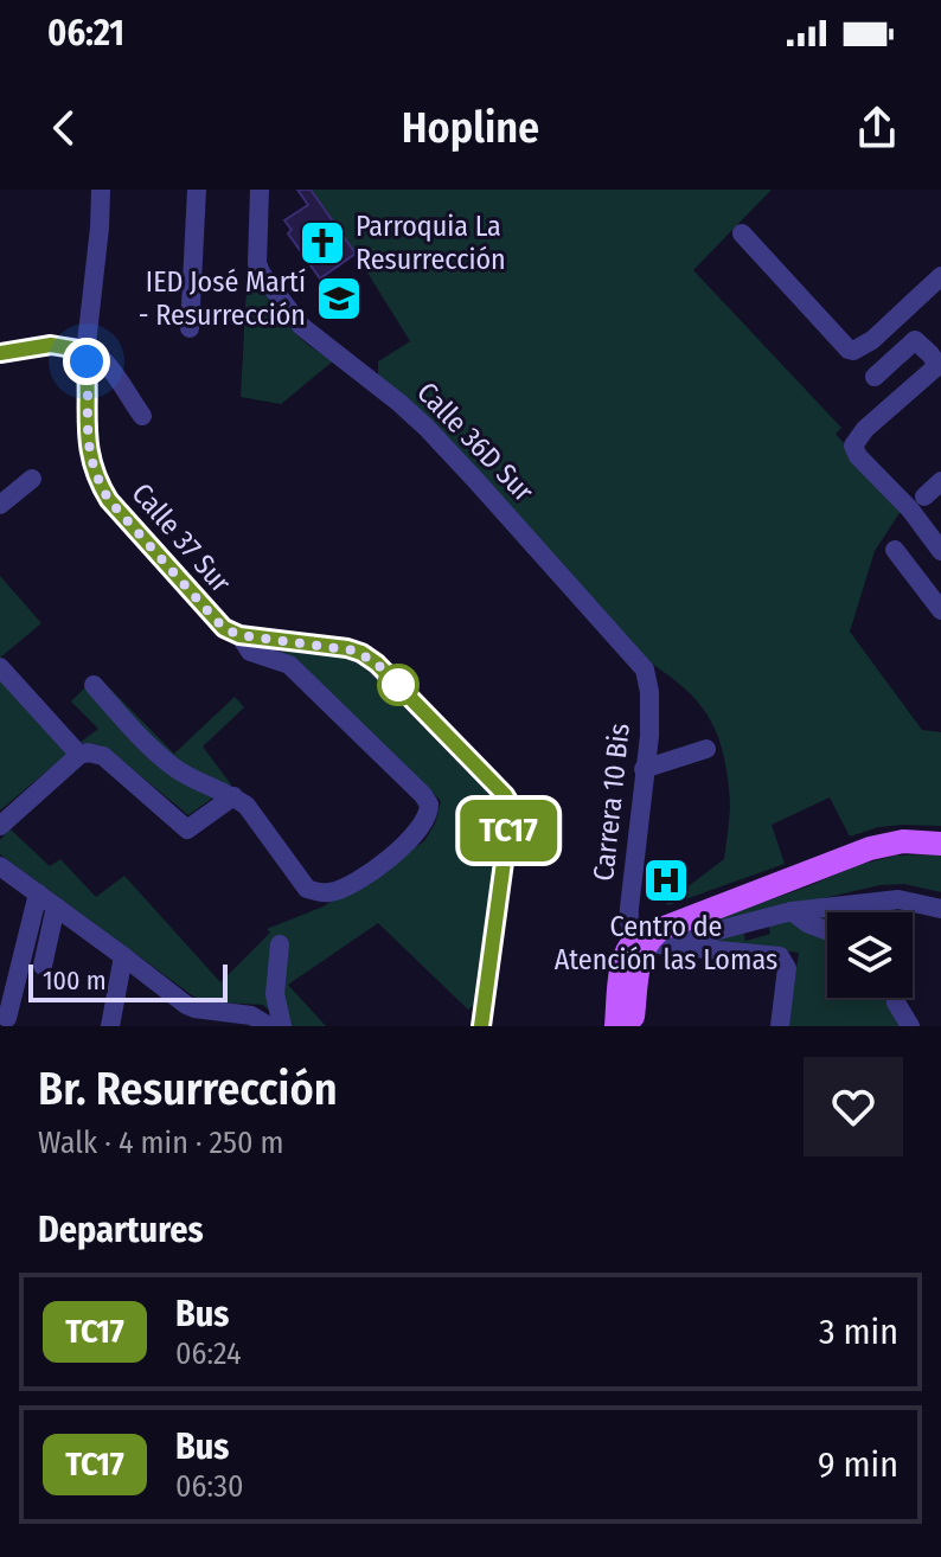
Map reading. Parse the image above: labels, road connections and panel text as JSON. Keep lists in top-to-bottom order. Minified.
{"streets":{"street":["Calle 36D Sur","Calle 37 Sur","Carrera 10 Bis"]},"crossings":[["Calle 36D Sur","Carrera 10 Bis"]],"places":{"church":["Parroquia La Resurrección"],"school or university":["IED José Martí - Resurrección"],"hospital":["Centro de Atención las Lomas"]},"lines":["bus line TC17"],"scale_bar":"100 m","page":{"status":"06:21","header":"Hopline","on_map":"TC17","scale":"100 m","heading":[["Br. Resurrección","Walk · 4 min · 250 m"],"Departures"],"list":[{"mark":"TC17","name":"Bus","note":"06:24","value":"3 min"},{"mark":"TC17","name":"Bus","note":"06:30","value":"9 min"}]}}
